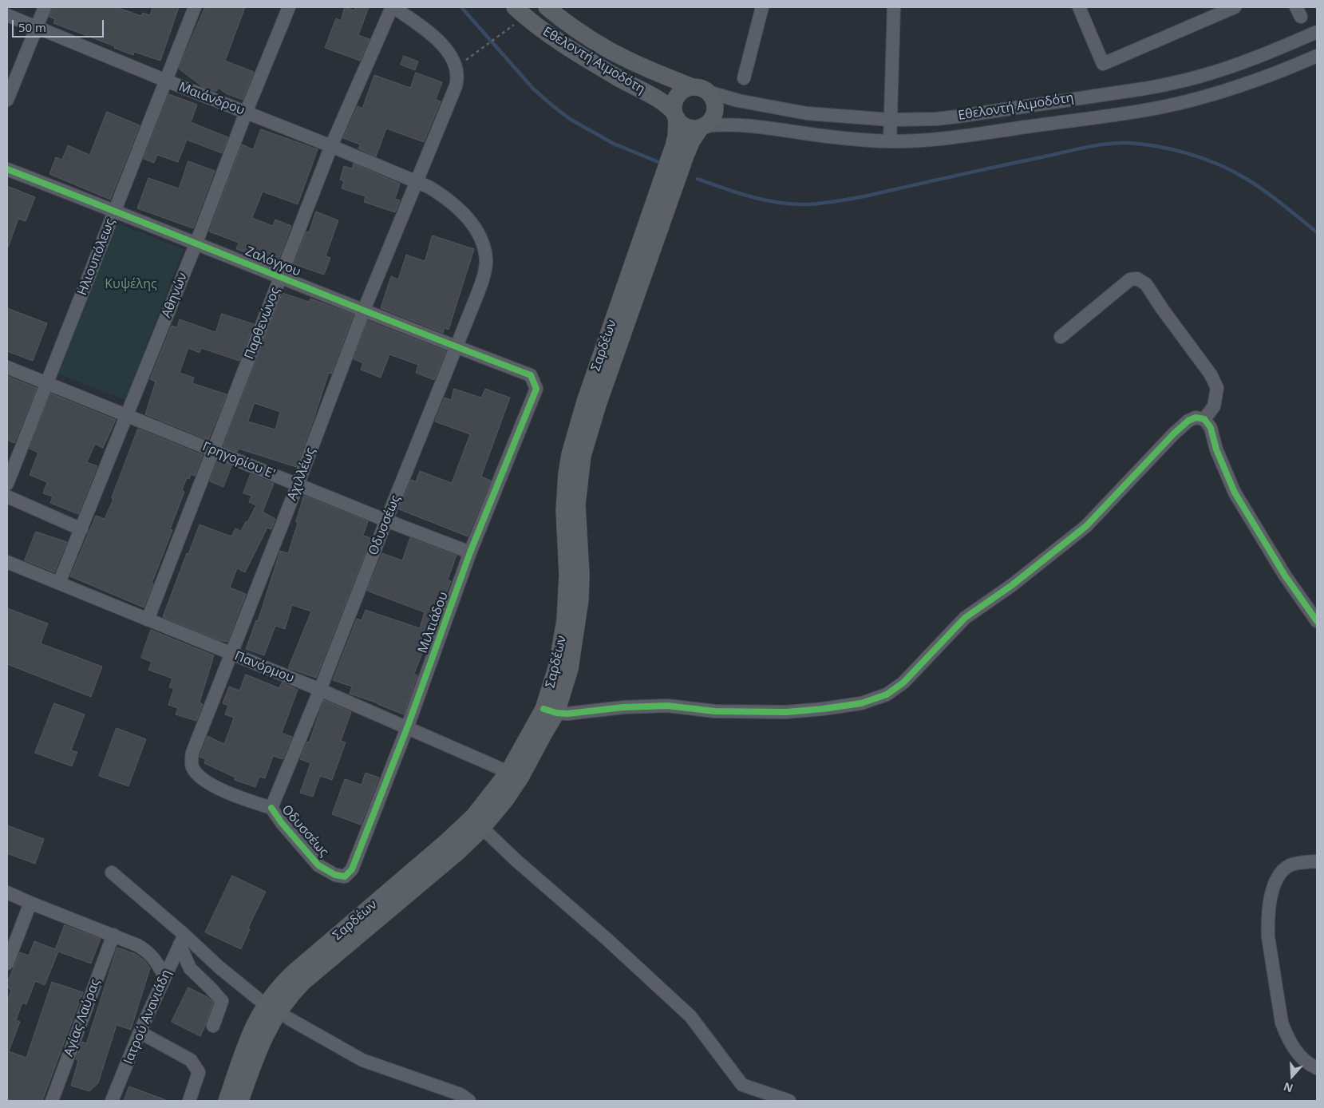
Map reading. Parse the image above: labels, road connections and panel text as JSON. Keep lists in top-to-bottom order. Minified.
{"streets":{"main road":["Εθελοντή Αιμοδότη","Σαρδέων"],"street":["Μαιάνδρου","Ηλιουπόλεως","Ζαλόγγου","Αθηνών","Παρθενώνος","Γρηγορίου Ε'","Αχιλλέως","Οδυσσέως","Μιλτιάδου","Πανόρμου","Ιατρού Ανανιάδη","Αγίας Λαύρας"]},"crossings":[["Εθελοντή Αιμοδότη","Σαρδέων"],["Μαιάνδρου","Ηλιουπόλεως"],["Μαιάνδρου","Αθηνών"],["Μαιάνδρου","Παρθενώνος"],["Μαιάνδρου","Αχιλλέως"],["Μαιάνδρου","Οδυσσέως"],["Ηλιουπόλεως","Ζαλόγγου"],["Ηλιουπόλεως","Γρηγορίου Ε'"],["Ζαλόγγου","Αθηνών"],["Ζαλόγγου","Παρθενώνος"],["Ζαλόγγου","Αχιλλέως"],["Ζαλόγγου","Οδυσσέως"],["Ζαλόγγου","Μιλτιάδου"],["Αθηνών","Γρηγορίου Ε'"],["Αθηνών","Πανόρμου"],["Παρθενώνος","Γρηγορίου Ε'"],["Παρθενώνος","Πανόρμου"],["Σαρδέων","Πανόρμου"],["Γρηγορίου Ε'","Αχιλλέως"],["Γρηγορίου Ε'","Οδυσσέως"],["Γρηγορίου Ε'","Μιλτιάδου"],["Αχιλλέως","Οδυσσέως"],["Αχιλλέως","Πανόρμου"],["Οδυσσέως","Μιλτιάδου"],["Οδυσσέως","Πανόρμου"],["Μιλτιάδου","Πανόρμου"]],"parks":["Κυψέλης"],"scale_bar":"50 m","north":"bottom"}
